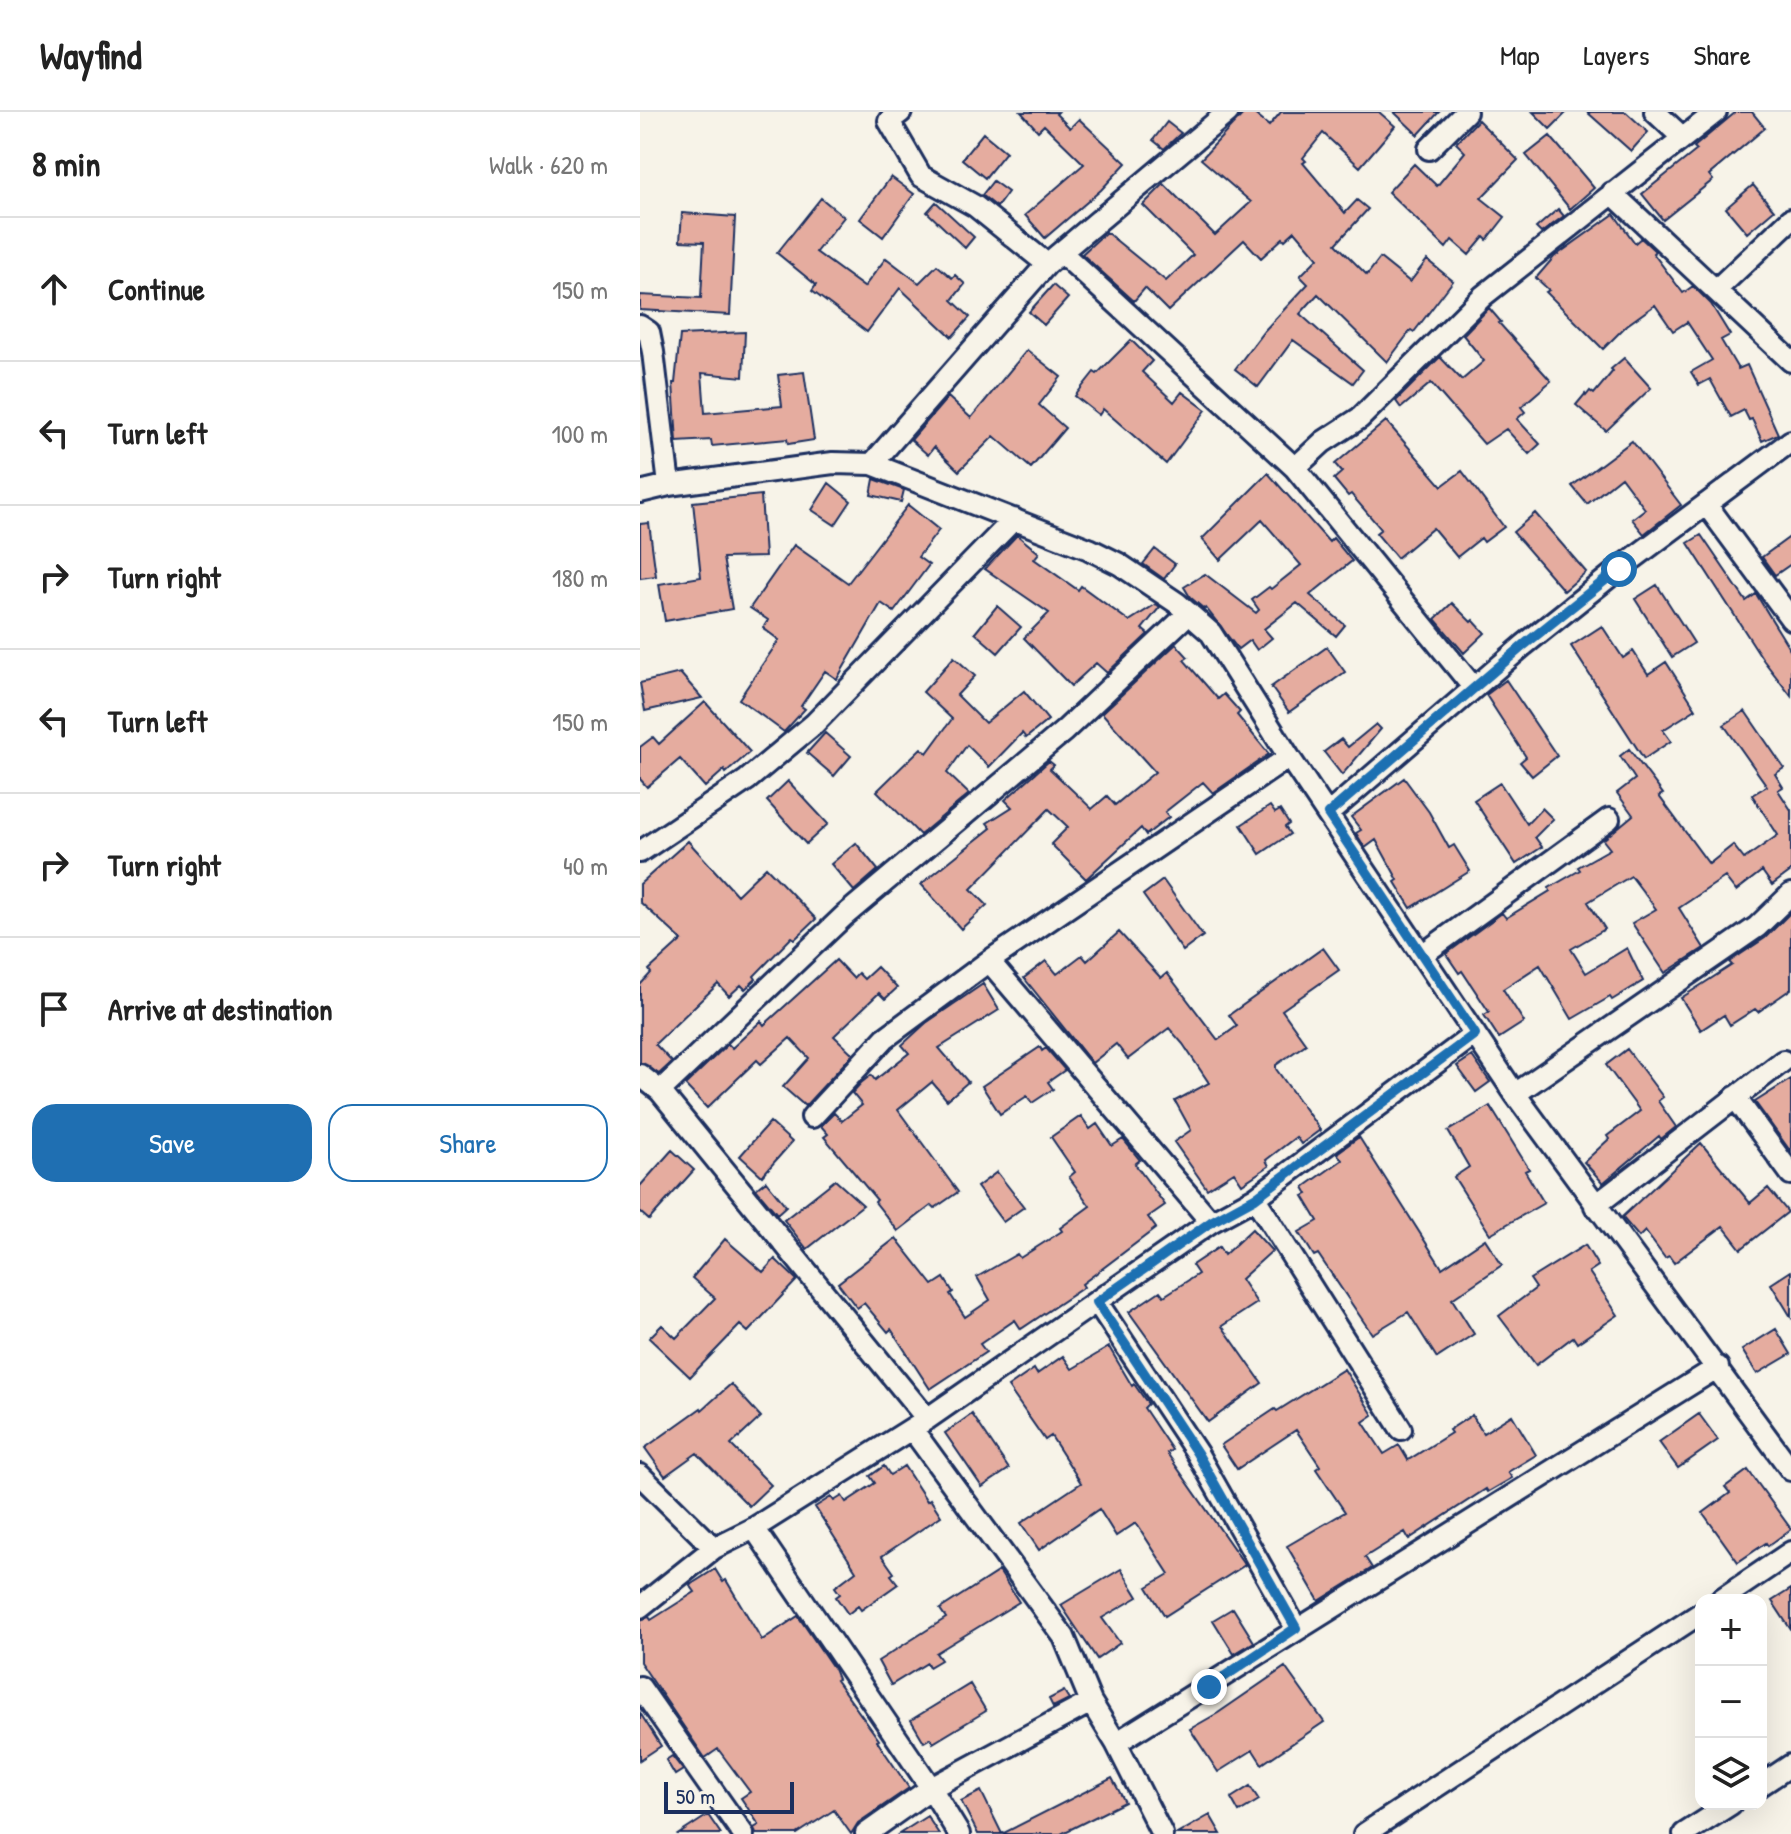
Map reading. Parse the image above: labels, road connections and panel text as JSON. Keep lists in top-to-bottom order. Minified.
{"scale_bar":"50 m","page":{"header":"Wayfind","nav":["Map","Layers","Share"],"heading":["8 min","Walk · 620 m"],"list":[["Continue","150 m"],["Turn left","100 m"],["Turn right","180 m"],["Turn left","150 m"],["Turn right","40 m"],"Arrive at destination"],"buttons":["Save","Share"],"map_buttons":["+","−"],"scale":"50 m"}}
